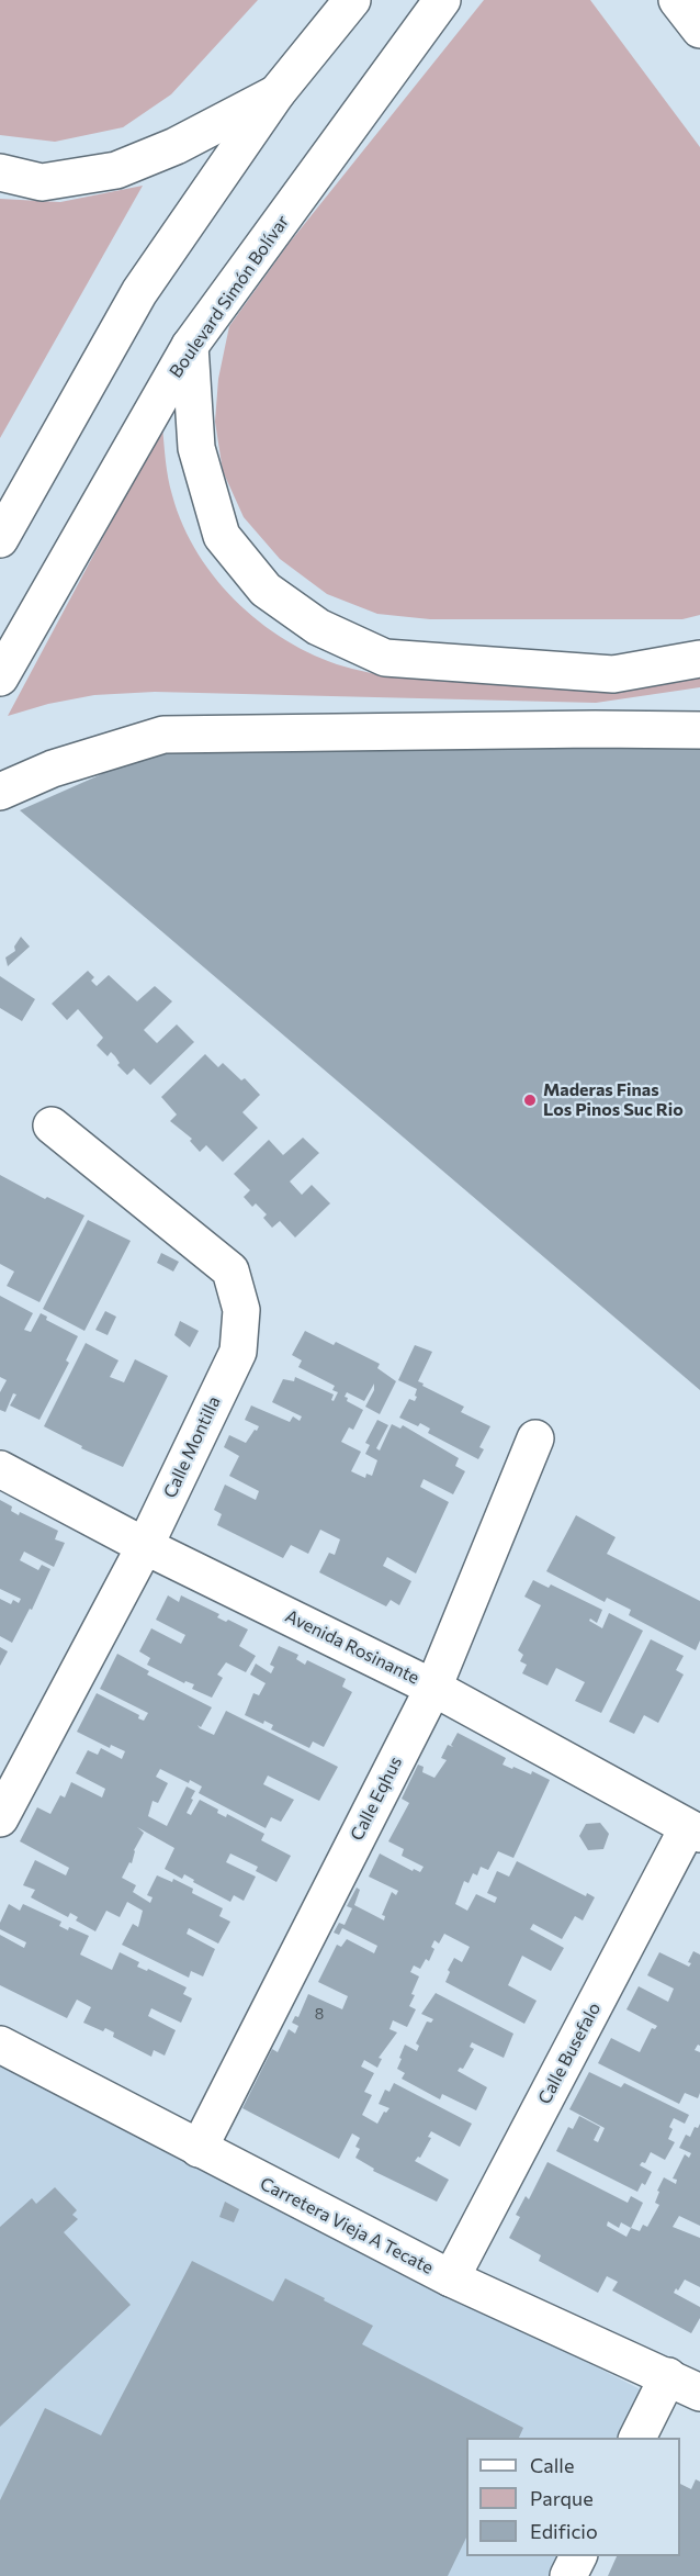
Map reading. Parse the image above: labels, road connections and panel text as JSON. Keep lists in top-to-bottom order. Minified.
{"streets":{"main road":["Boulevard Simón Bolívar","Calle Montilla","Avenida Rosinante","Calle Eqhus","Calle Busefalo","Carretera Vieja A Tecate"]},"crossings":[["Calle Montilla","Avenida Rosinante"],["Avenida Rosinante","Calle Eqhus"],["Avenida Rosinante","Calle Busefalo"],["Calle Eqhus","Carretera Vieja A Tecate"],["Calle Busefalo","Carretera Vieja A Tecate"]],"places":["Maderas Finas Los Pinos Suc Rio"],"house_numbers":["8"],"legend":["Calle","Parque","Edificio"]}
